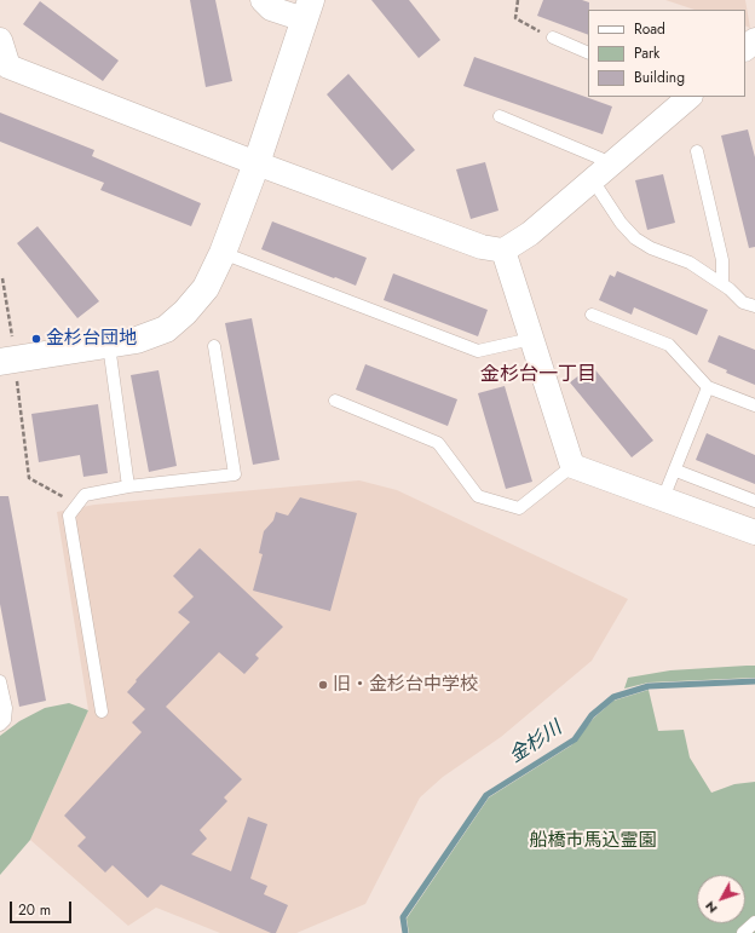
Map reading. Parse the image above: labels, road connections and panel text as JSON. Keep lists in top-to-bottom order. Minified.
{"districts":["金杉台一丁目"],"water":["金杉川"],"parks":["船橋市馬込霊園"],"places":["金杉台団地","旧・金杉台中学校"],"legend":["Road","Park","Building"],"scale_bar":"20 m","north":"bottom left"}
